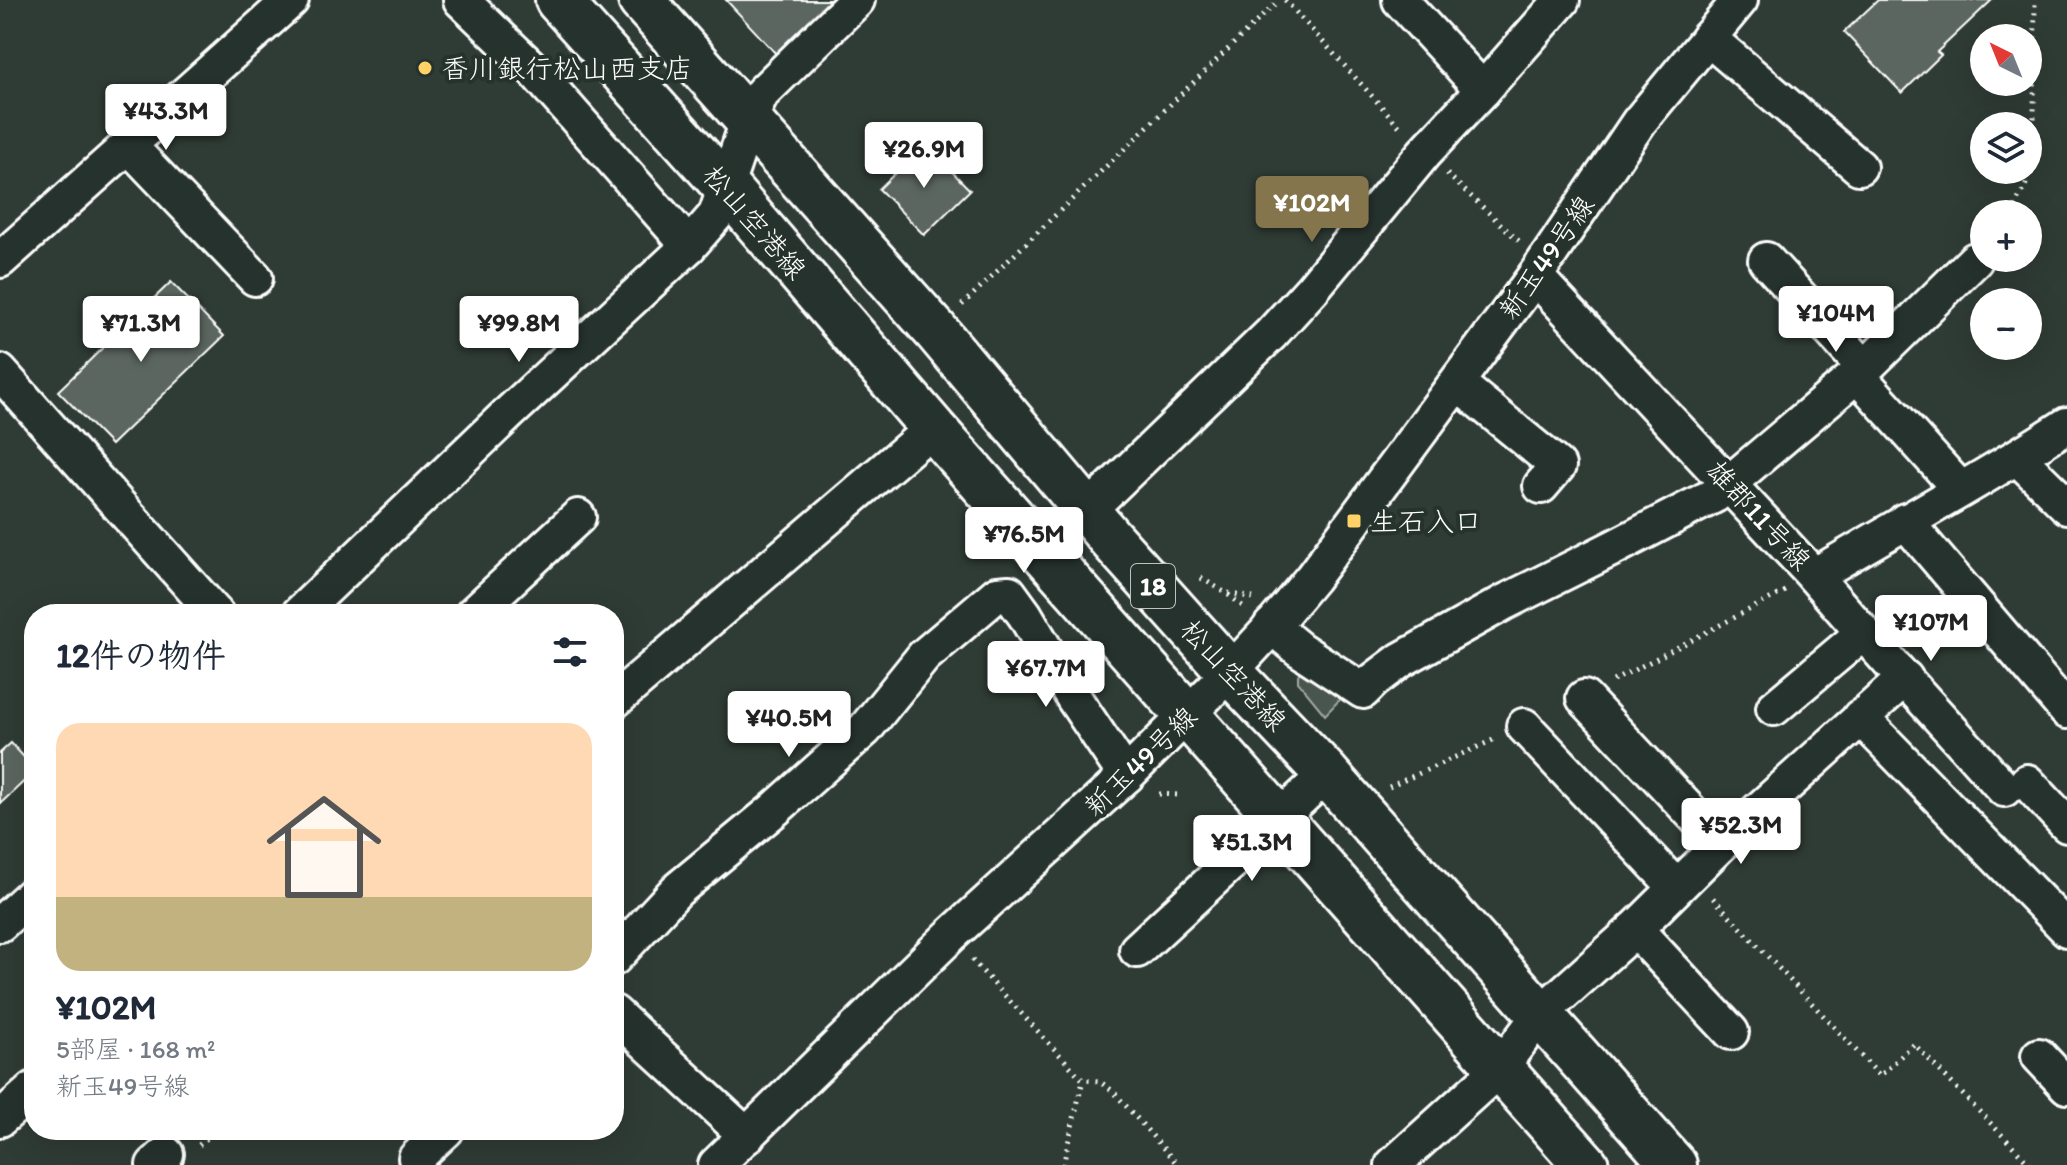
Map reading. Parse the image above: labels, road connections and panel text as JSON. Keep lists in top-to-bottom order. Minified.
{"streets":{"main road":["松山空港線","18"],"street":["新玉49号線","雄郡11号線"]},"crossings":[["松山空港線","新玉49号線"],["新玉49号線","雄郡11号線"]],"places":{"other":["香川銀行松山西支店"],"transit":["生石入口"]},"north":"top left","page":{"map_buttons":["+","−"],"price":["¥43.3M","¥26.9M","¥102M","¥104M","¥71.3M","¥99.8M","¥76.5M","¥107M","¥67.7M","¥40.5M","¥52.3M","¥51.3M"],"heading":"12件の物件","list":[{"name":"¥102M","note":"5部屋 · 168 m² · 新玉49号線"}]}}
